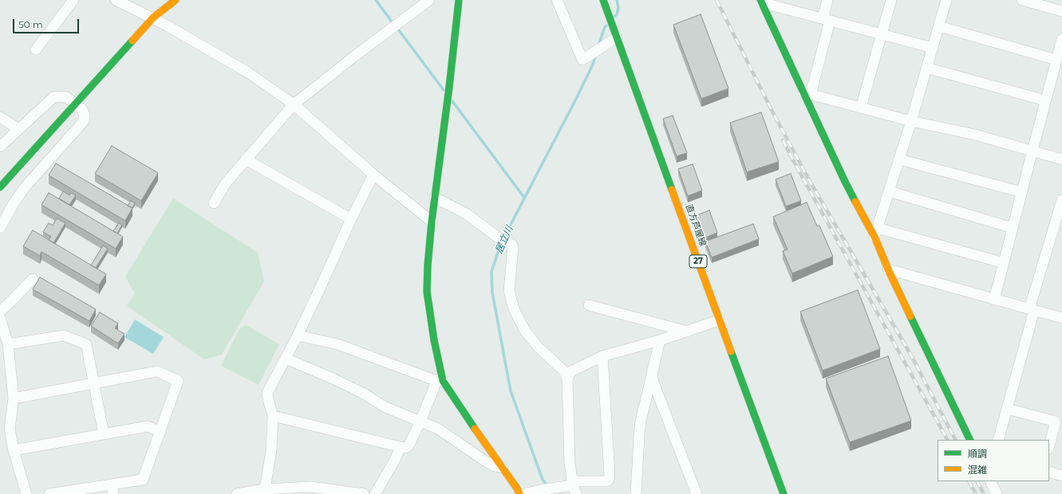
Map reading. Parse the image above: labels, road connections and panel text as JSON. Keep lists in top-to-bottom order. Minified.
{"streets":{"street":["直方芦屋線","27"]},"water":["居立川"],"legend":["順調","混雑"],"scale_bar":"50 m"}
